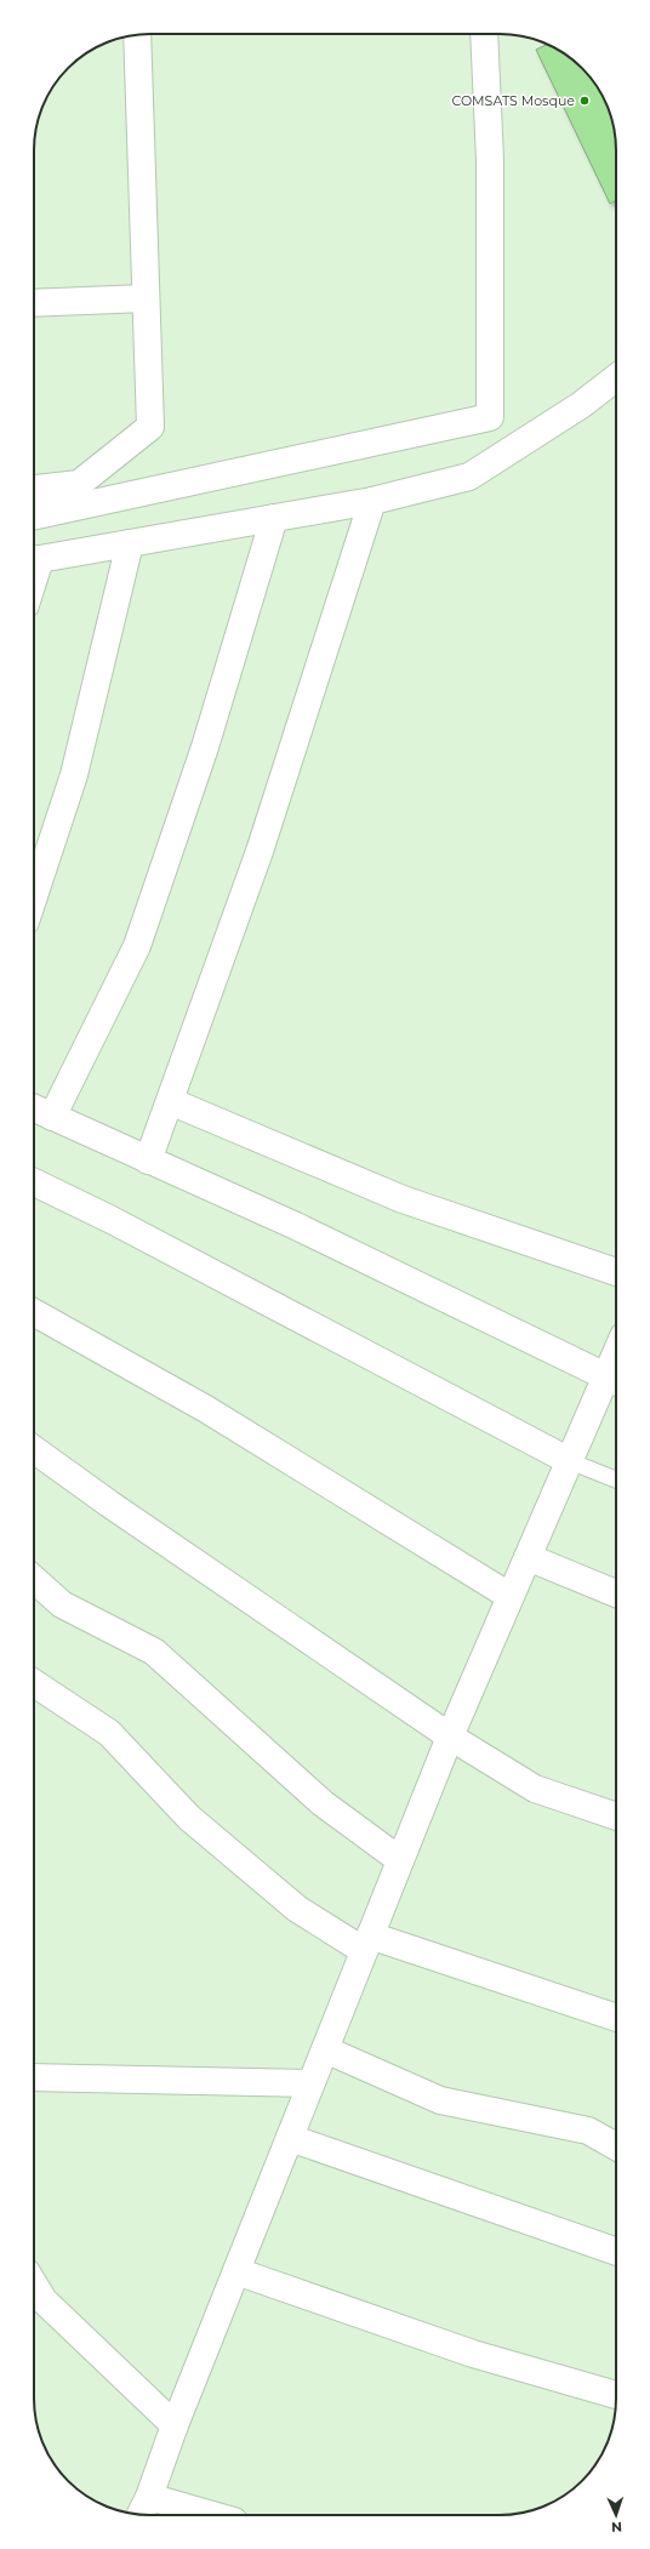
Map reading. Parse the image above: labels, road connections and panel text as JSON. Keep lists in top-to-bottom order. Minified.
{"places":["COMSATS Mosque"],"north":"bottom"}
